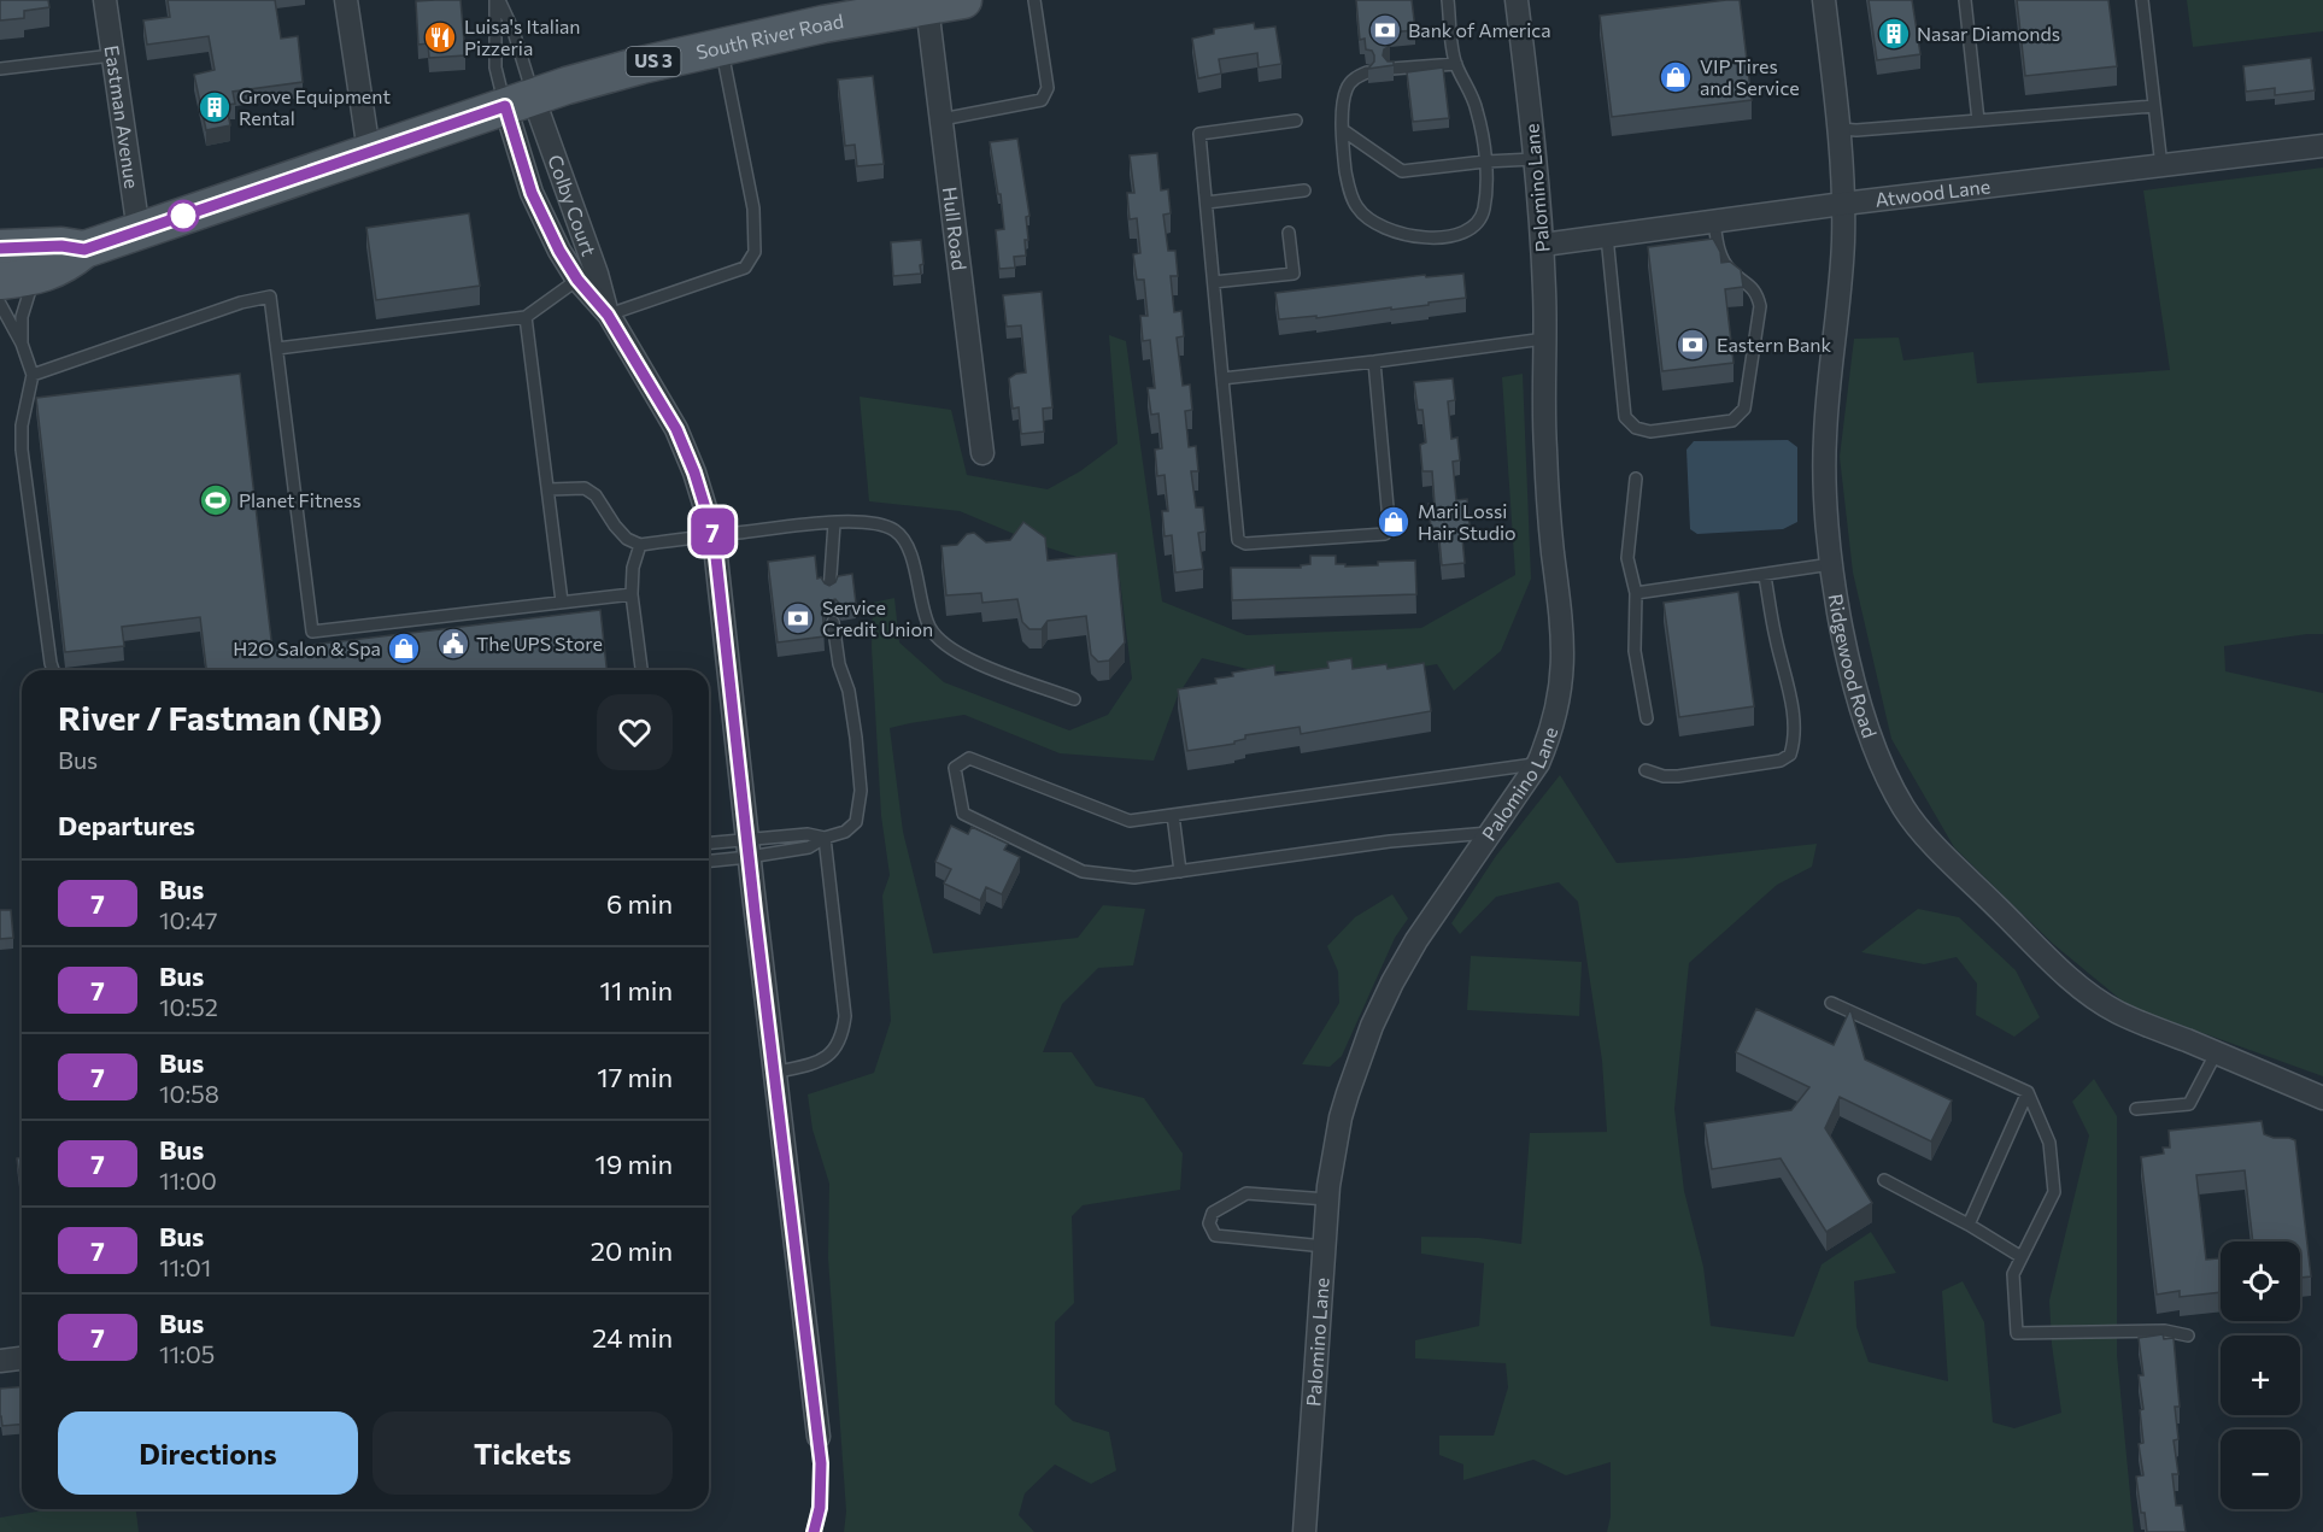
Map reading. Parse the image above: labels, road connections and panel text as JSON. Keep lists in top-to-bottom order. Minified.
{"streets":{"main road":["South River Road","US 3"],"street":["Eastman Avenue","Palomino Lane","Atwood Lane","Colby Court","Hull Road","Ridgewood Road"]},"crossings":[["South River Road","Eastman Avenue"],["South River Road","Colby Court"],["South River Road","Hull Road"],["Palomino Lane","Atwood Lane"],["Atwood Lane","Ridgewood Road"]],"places":{"bank":["Bank of America","Eastern Bank","Service Credit Union"],"building":["Nasar Diamonds","Grove Equipment Rental"],"restaurant":["Luisa's Italian Pizzeria"],"shop":["VIP Tires and Service","Mari Lossi Hair Studio","H2O Salon & Spa"],"sports":["Planet Fitness"],"public building":["The UPS Store"]},"lines":["bus line 7"],"page":{"on_map":"7","heading":[["River / Fastman (NB)","Bus"],"Departures"],"list":[{"mark":"7","name":"Bus","note":"10:47","value":"6 min"},{"mark":"7","name":"Bus","note":"10:52","value":"11 min"},{"mark":"7","name":"Bus","note":"10:58","value":"17 min"},{"mark":"7","name":"Bus","note":"11:00","value":"19 min"},{"mark":"7","name":"Bus","note":"11:01","value":"20 min"},{"mark":"7","name":"Bus","note":"11:05","value":"24 min"}],"map_buttons":["+","−"],"buttons":["Directions","Tickets"]}}
